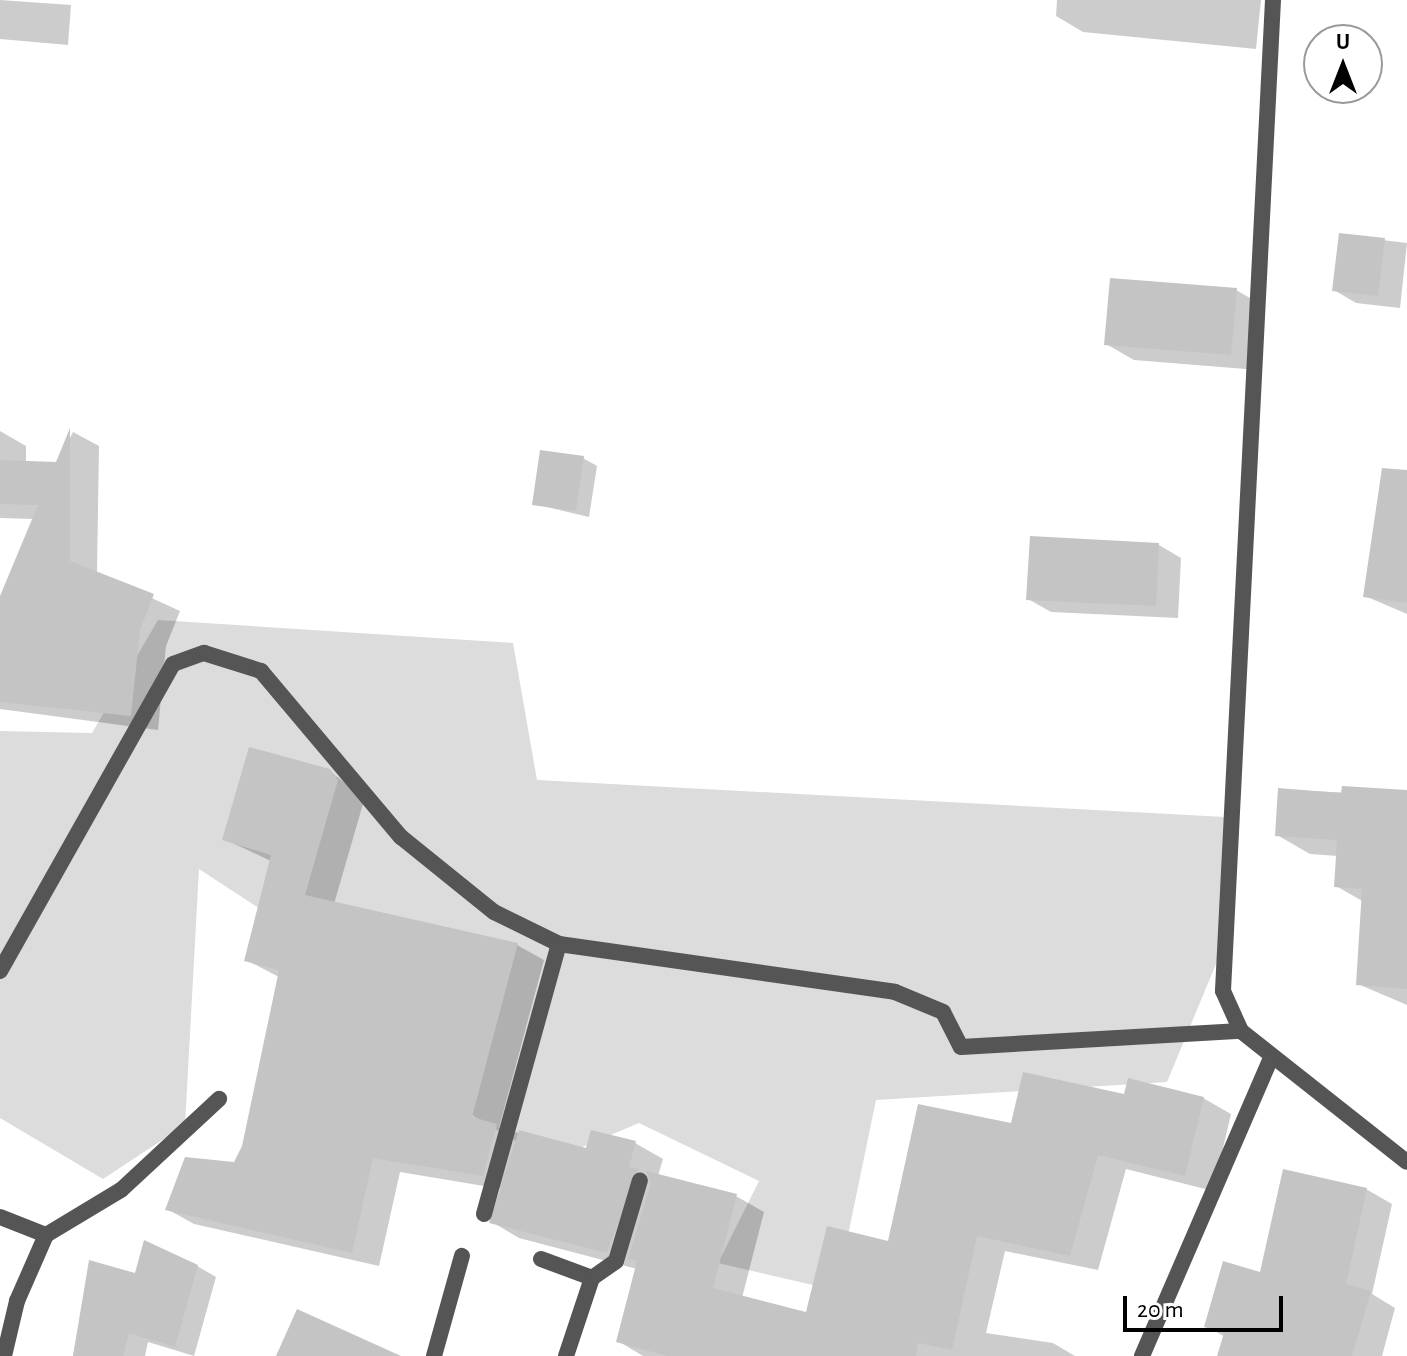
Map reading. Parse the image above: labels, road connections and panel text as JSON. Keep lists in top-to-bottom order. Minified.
{"scale_bar":"20 m","north":"top"}
